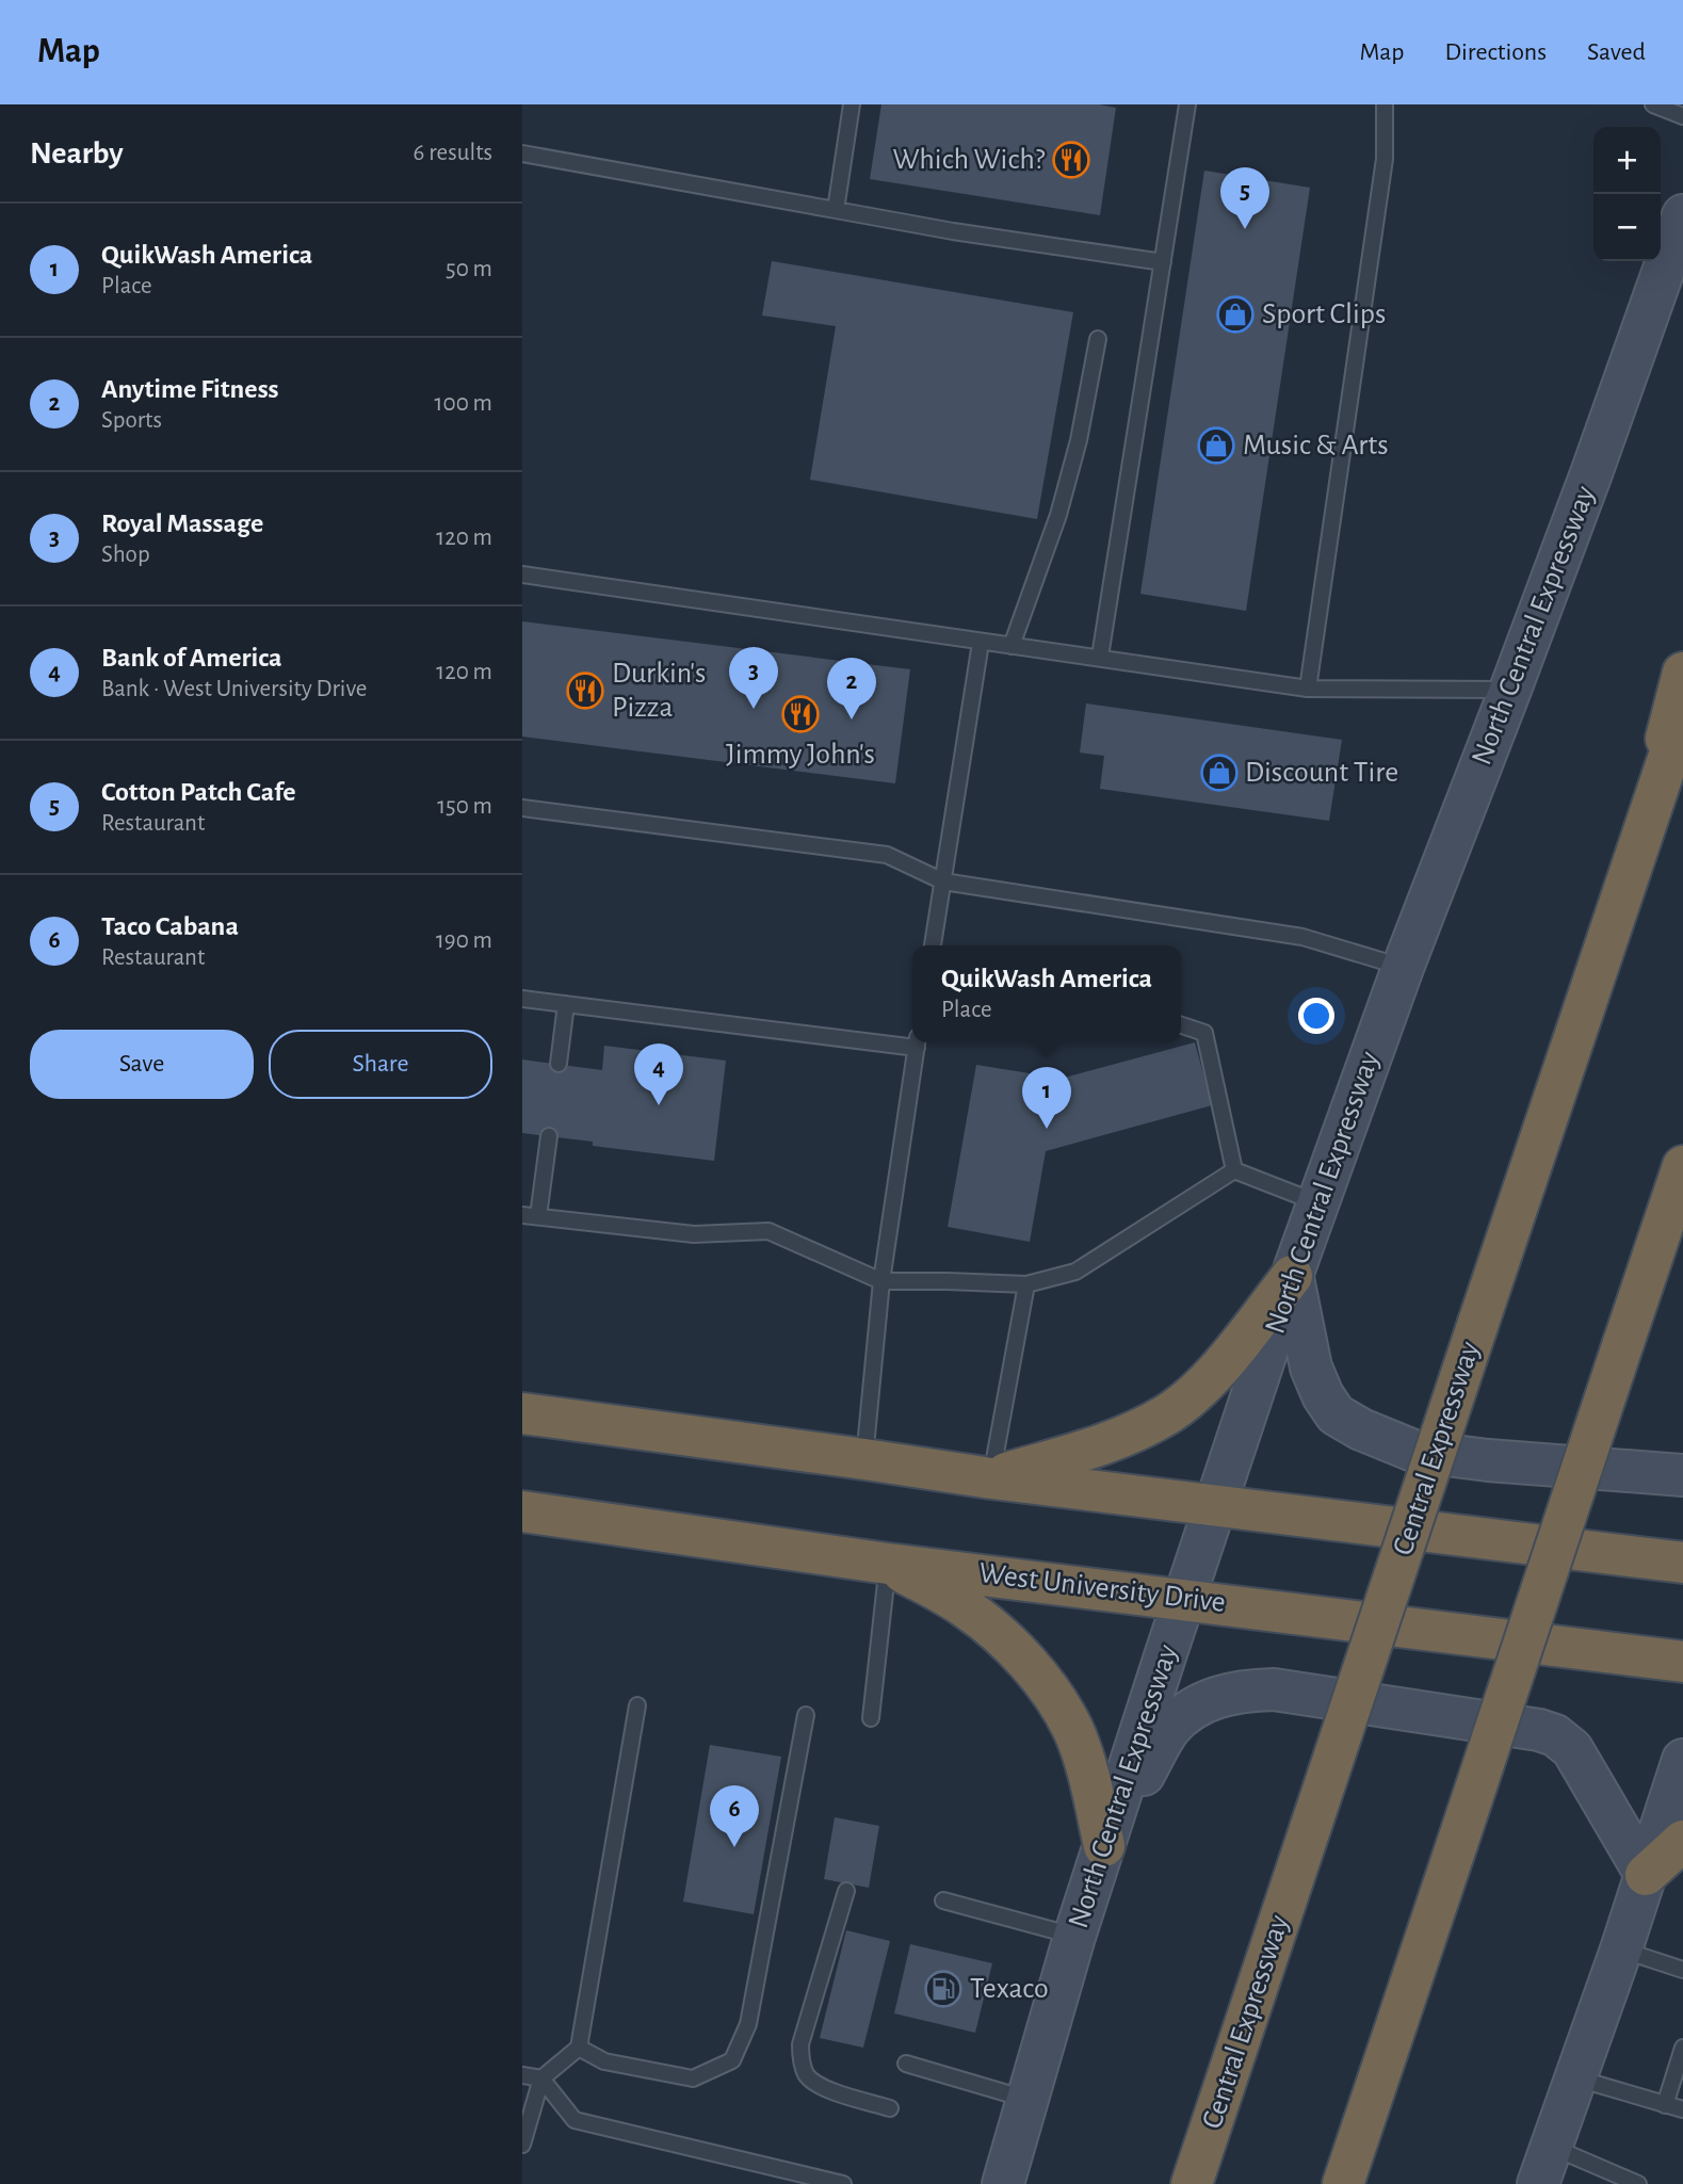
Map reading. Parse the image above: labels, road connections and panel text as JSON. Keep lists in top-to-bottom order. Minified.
{"streets":{"highway":["Central Expressway","West University Drive"],"main road":["North Central Expressway"]},"crossings":[["North Central Expressway","West University Drive"]],"places":{"restaurant":["Which Wich?","Durkin's Pizza","Jimmy John's"],"shop":["Sport Clips","Music & Arts","Discount Tire"],"fuel station":["Texaco"]},"page":{"header":"Map","nav":["Map","Directions","Saved"],"heading":["Nearby","6 results"],"map_buttons":["+","−"],"pins":["5","3","2","4","1","6"],"list":[{"mark":"1","name":"QuikWash America","note":"Place","value":"50 m"},{"mark":"2","name":"Anytime Fitness","note":"Sports","value":"100 m"},{"mark":"3","name":"Royal Massage","note":"Shop","value":"120 m"},{"mark":"4","name":"Bank of America","note":"Bank · West University Drive","value":"120 m"},{"mark":"5","name":"Cotton Patch Cafe","note":"Restaurant","value":"150 m"},{"mark":"6","name":"Taco Cabana","note":"Restaurant","value":"190 m"}],"popup":["QuikWash America","Place"],"buttons":["Save","Share"]}}
